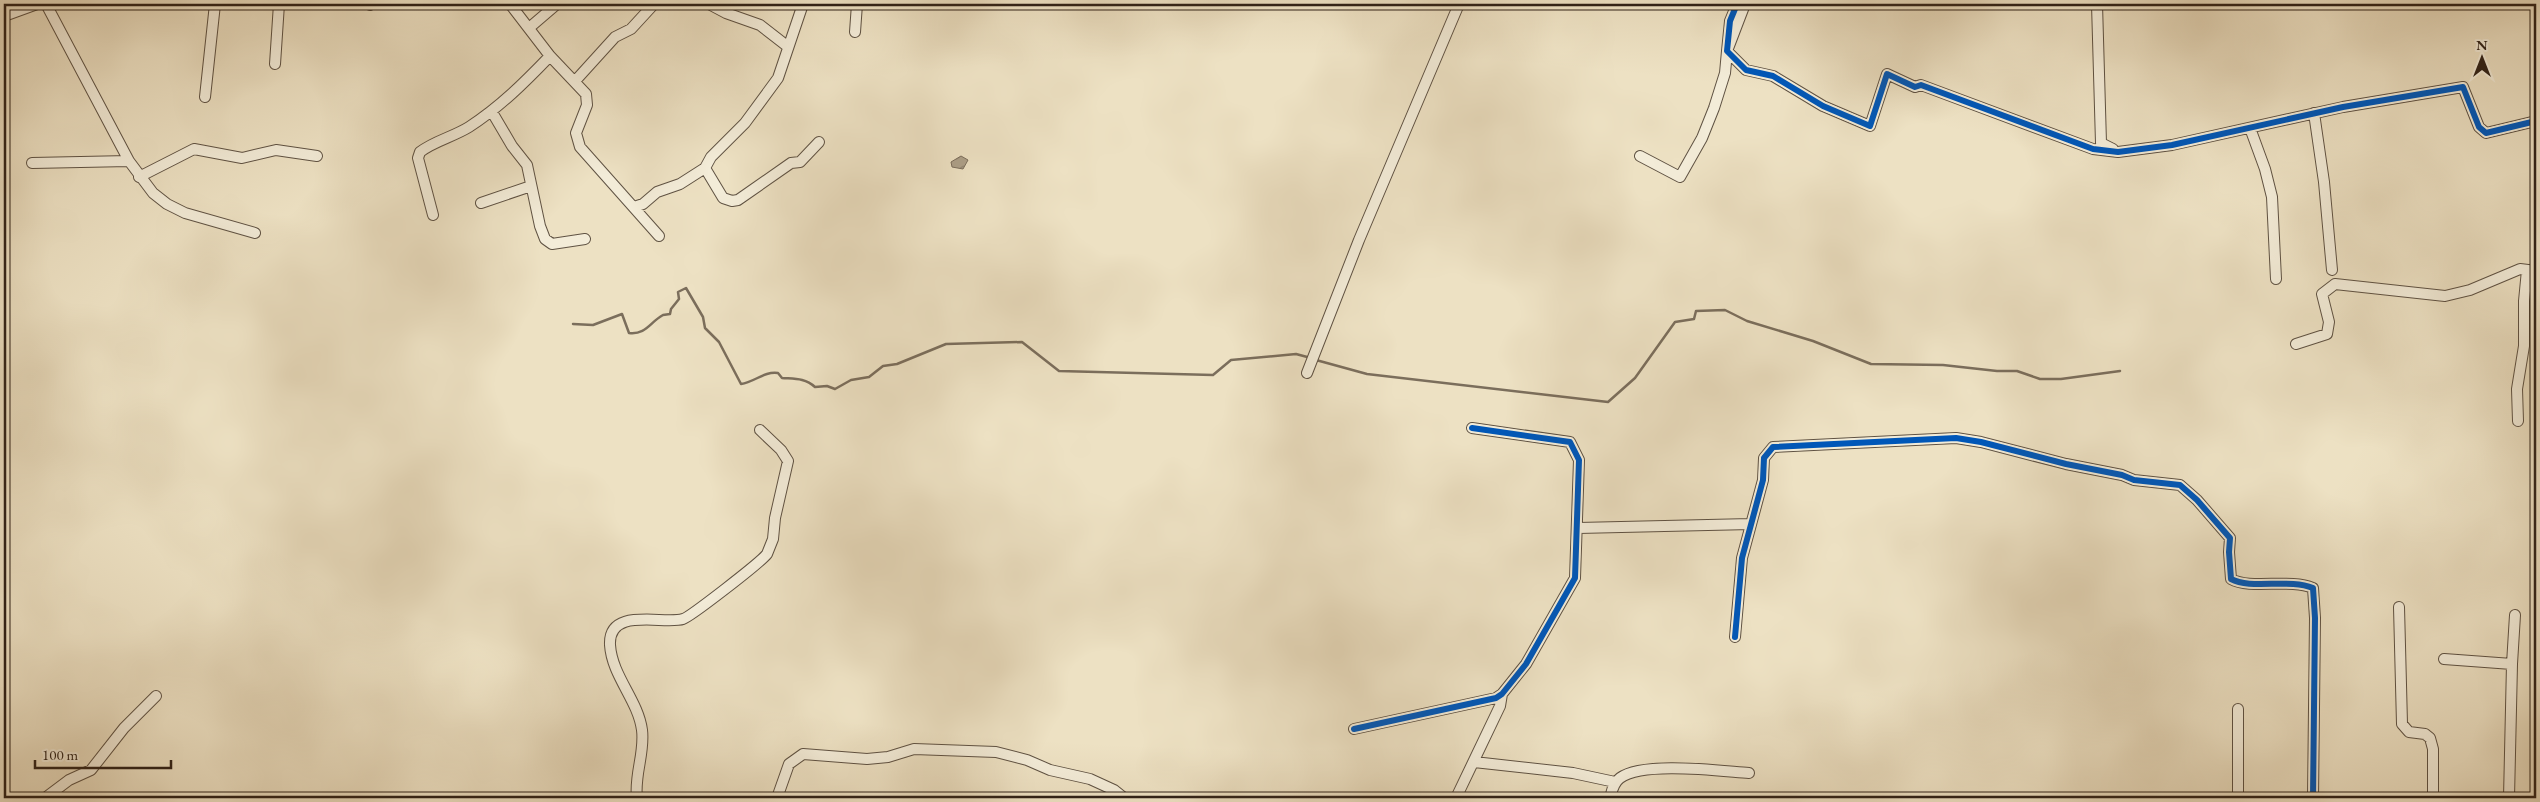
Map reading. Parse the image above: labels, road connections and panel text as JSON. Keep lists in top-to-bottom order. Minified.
{"scale_bar":"100 m","north":"top"}
